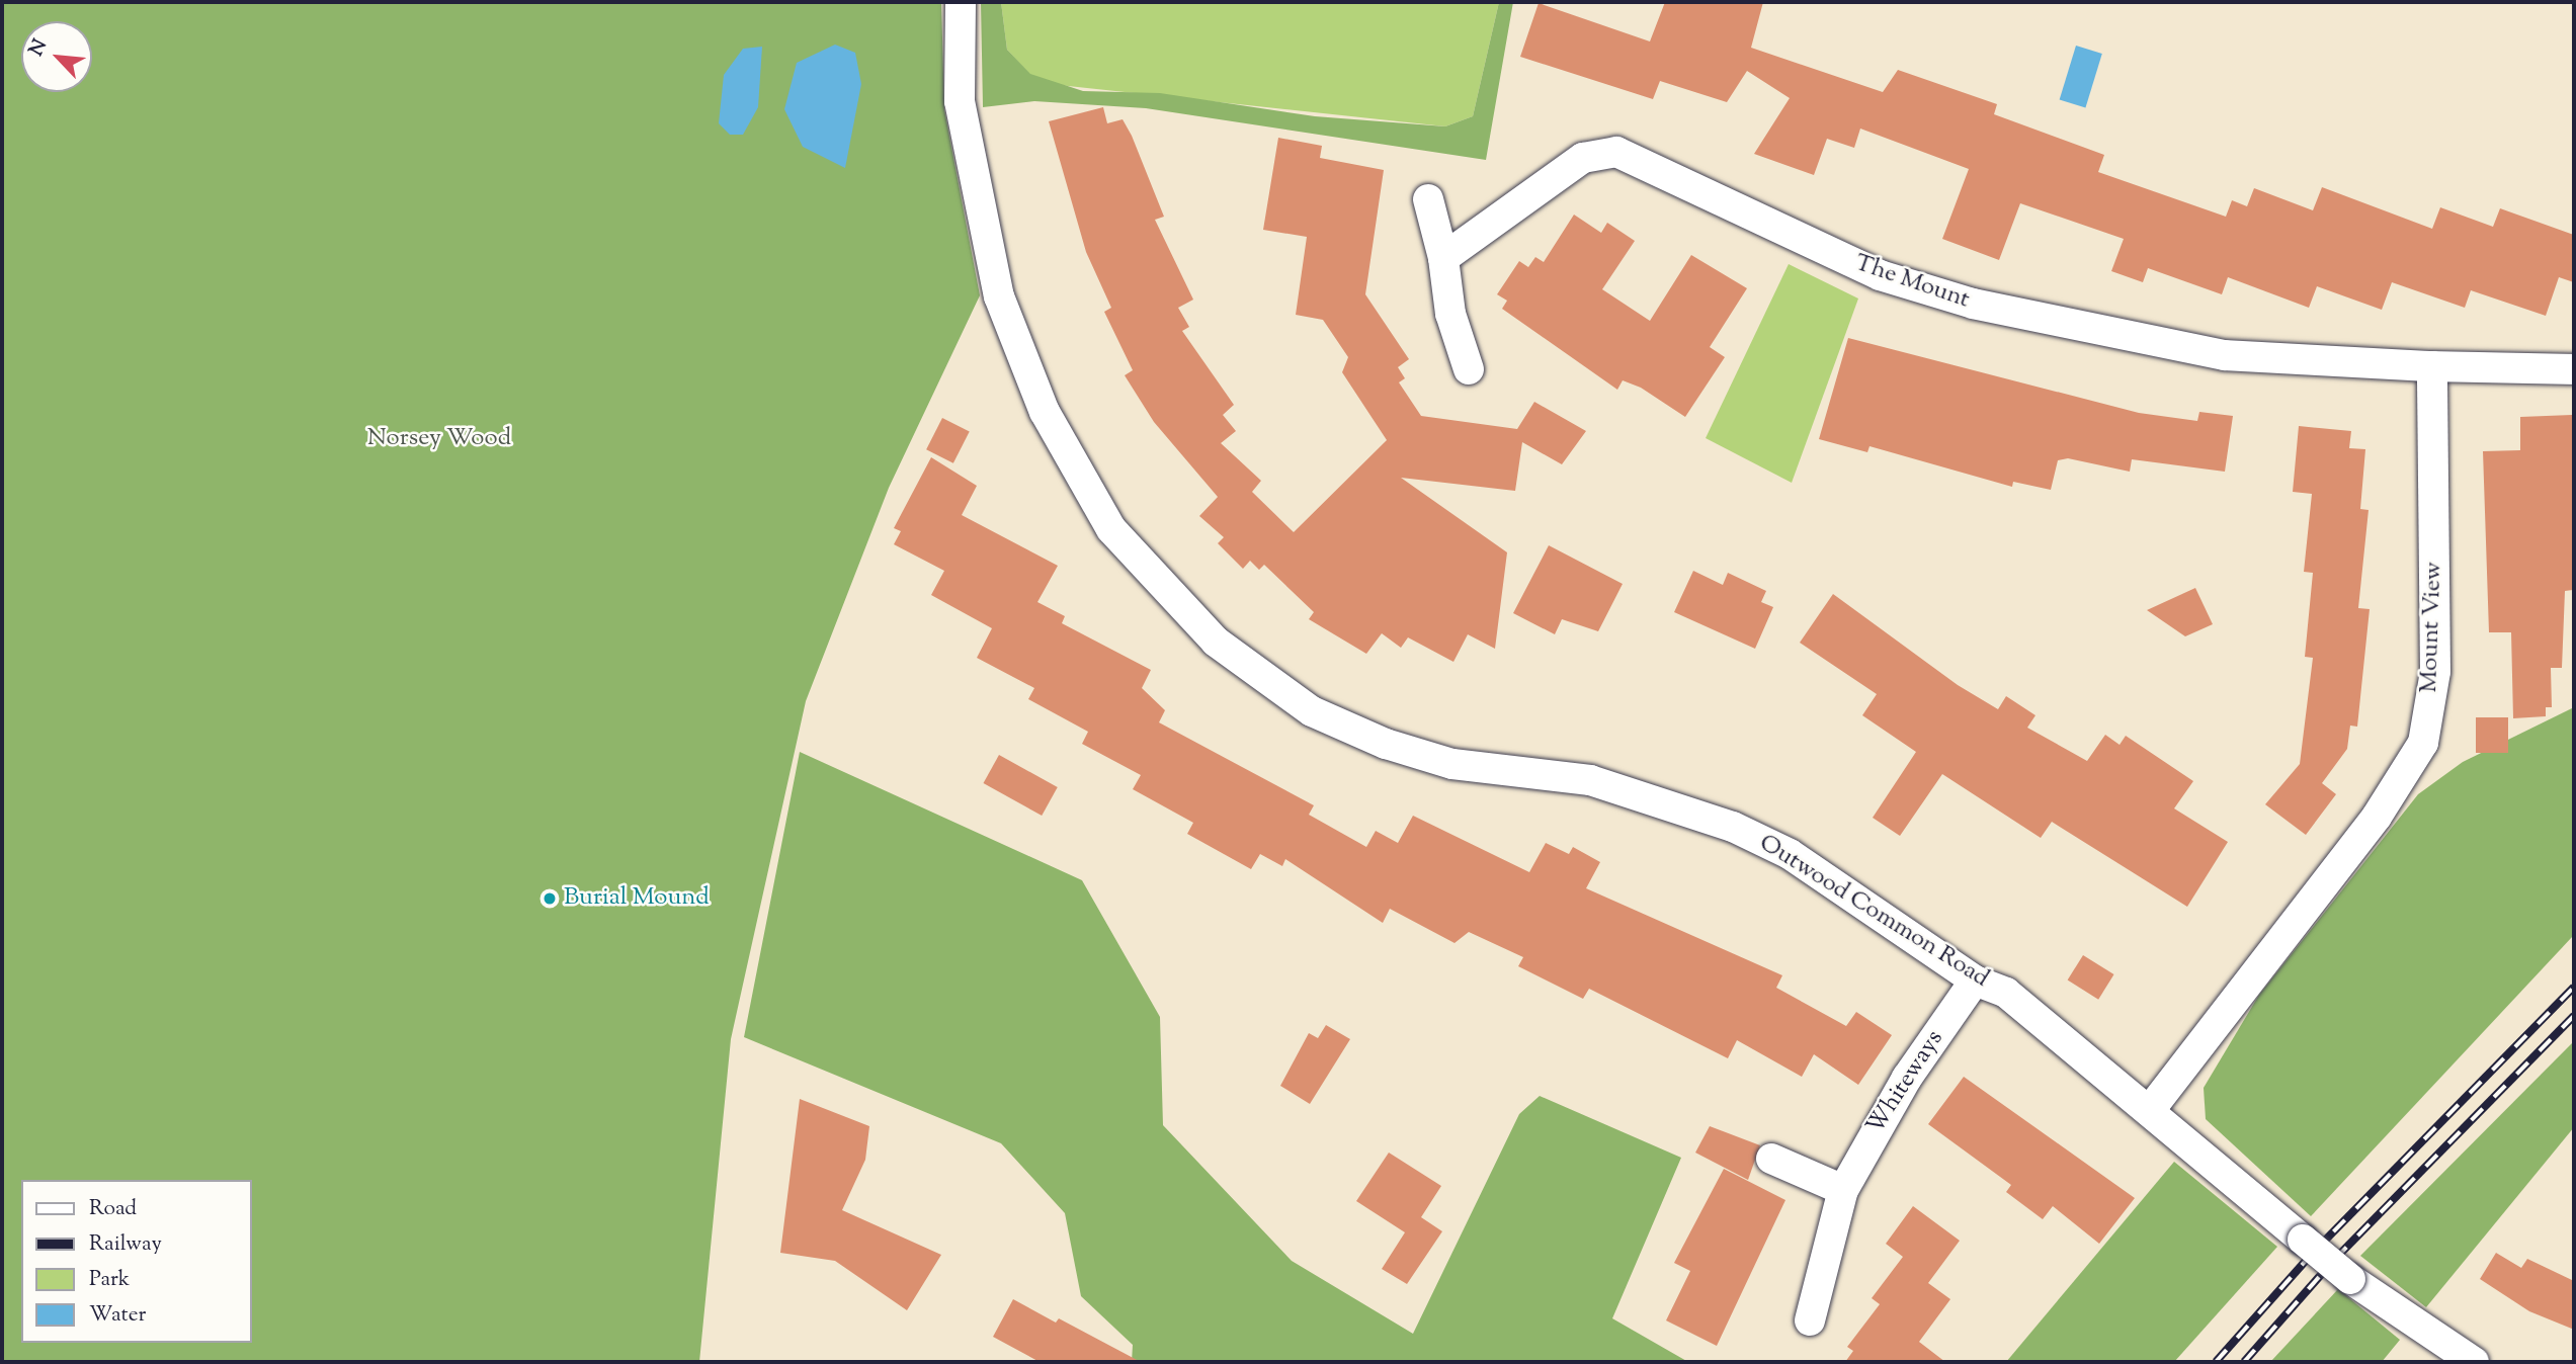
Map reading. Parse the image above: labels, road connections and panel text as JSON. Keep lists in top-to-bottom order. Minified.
{"streets":{"street":["The Mount","Mount View","Outwood Common Road","Whiteways"]},"crossings":[["The Mount","Mount View"],["Mount View","Outwood Common Road"],["Outwood Common Road","Whiteways"]],"parks":["Norsey Wood"],"places":["Burial Mound"],"legend":["Road","Railway","Park","Water"],"north":"top left"}
